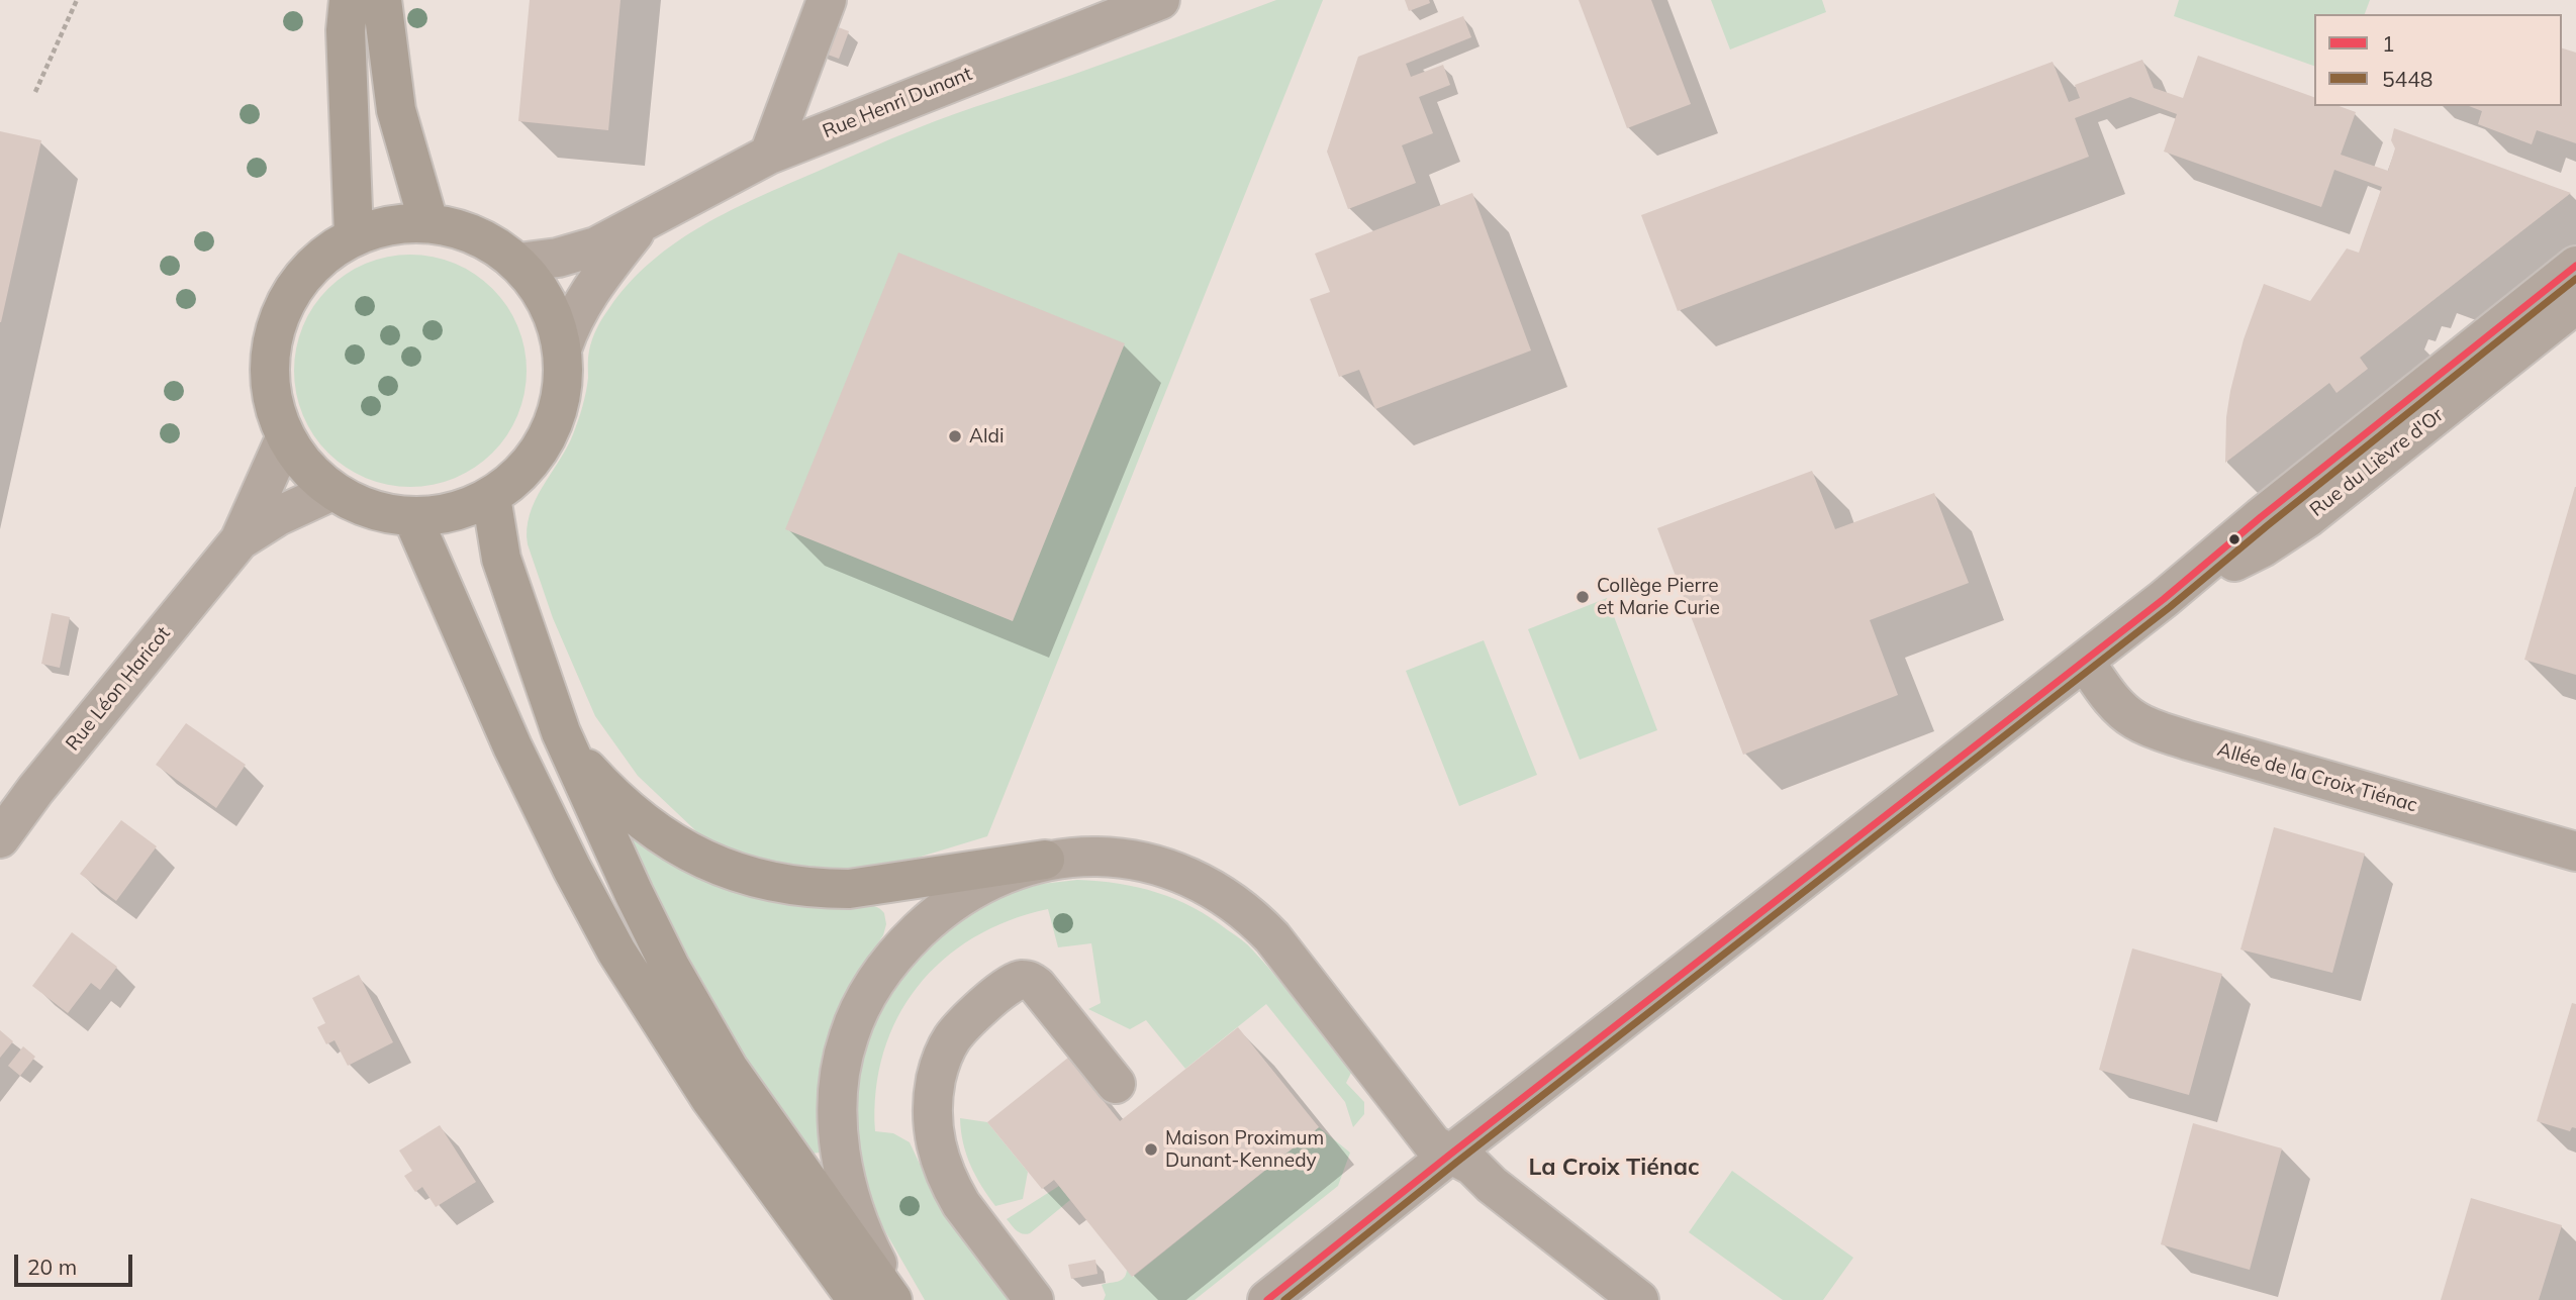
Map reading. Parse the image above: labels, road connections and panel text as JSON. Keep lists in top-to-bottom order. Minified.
{"streets":{"street":["Rue Henri Dunant","Rue du Lièvre d'Or","Rue Léon Haricot","Allée de la Croix Tiénac"]},"crossings":[["Rue du Lièvre d'Or","Allée de la Croix Tiénac"]],"districts":["La Croix Tiénac"],"places":["Aldi","Collège Pierre et Marie Curie","Maison Proximum Dunant-Kennedy"],"lines":["transit line 1","transit line 5448"],"legend":["1","5448"],"scale_bar":"20 m"}
